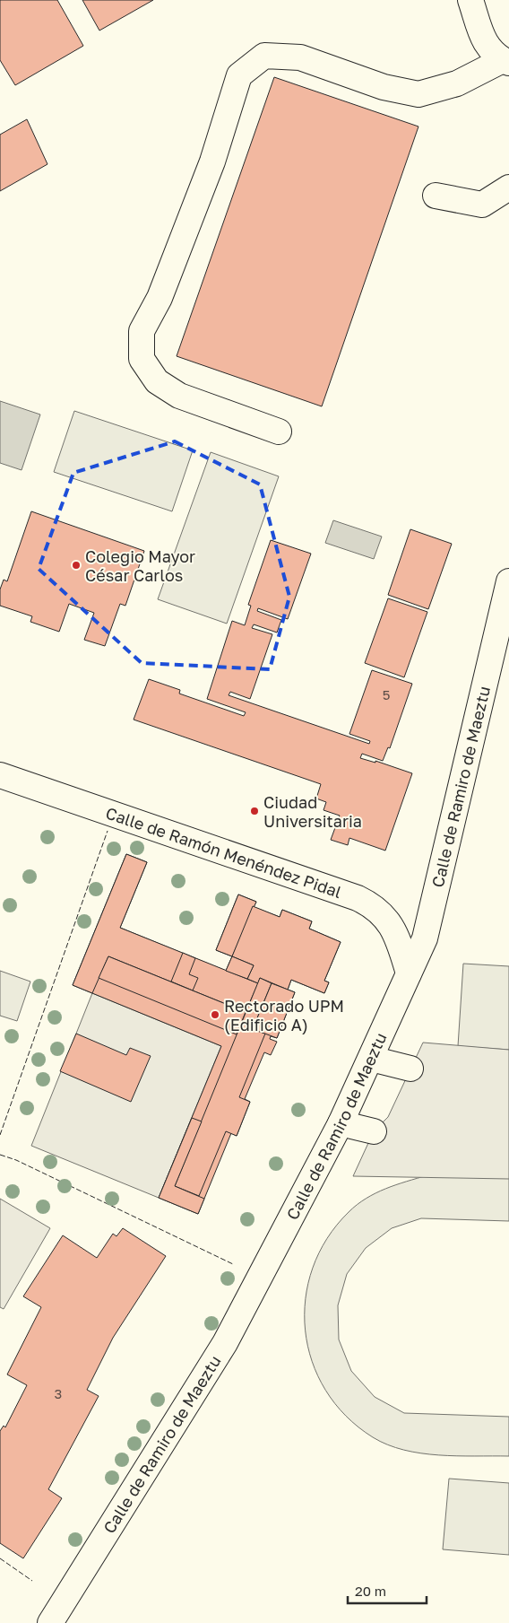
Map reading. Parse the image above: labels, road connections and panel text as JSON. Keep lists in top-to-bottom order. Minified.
{"streets":{"street":["Calle de Ramiro de Maeztu","Calle de Ramón Menéndez Pidal"]},"crossings":[["Calle de Ramiro de Maeztu","Calle de Ramón Menéndez Pidal"]],"places":["Colegio Mayor César Carlos","Ciudad Universitaria","Rectorado UPM (Edificio A)"],"house_numbers":["5","3"],"scale_bar":"20 m"}
